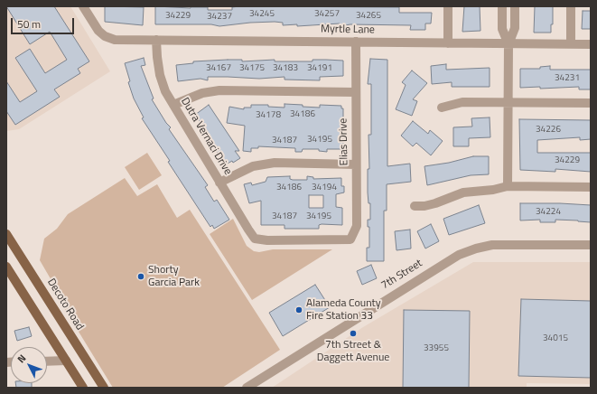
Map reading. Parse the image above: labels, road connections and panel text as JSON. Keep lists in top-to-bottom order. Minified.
{"streets":{"main road":["Decoto Road"],"street":["Myrtle Lane","Dutra Vernaci Drive","Elias Drive","7th Street"]},"crossings":[["Myrtle Lane","Dutra Vernaci Drive"],["Myrtle Lane","Elias Drive"],["Dutra Vernaci Drive","Elias Drive"]],"places":["Shorty Garcia Park","Alameda County Fire Station 33","7th Street & Daggett Avenue"],"house_numbers":["34245","34257","34229","34265","34237","34167","34175","34183","34191","34231","34186","34178","34226","34195","34187","34229","34186","34194","34224","34187","34195","34015","33955"],"scale_bar":"50 m","north":"top left"}
